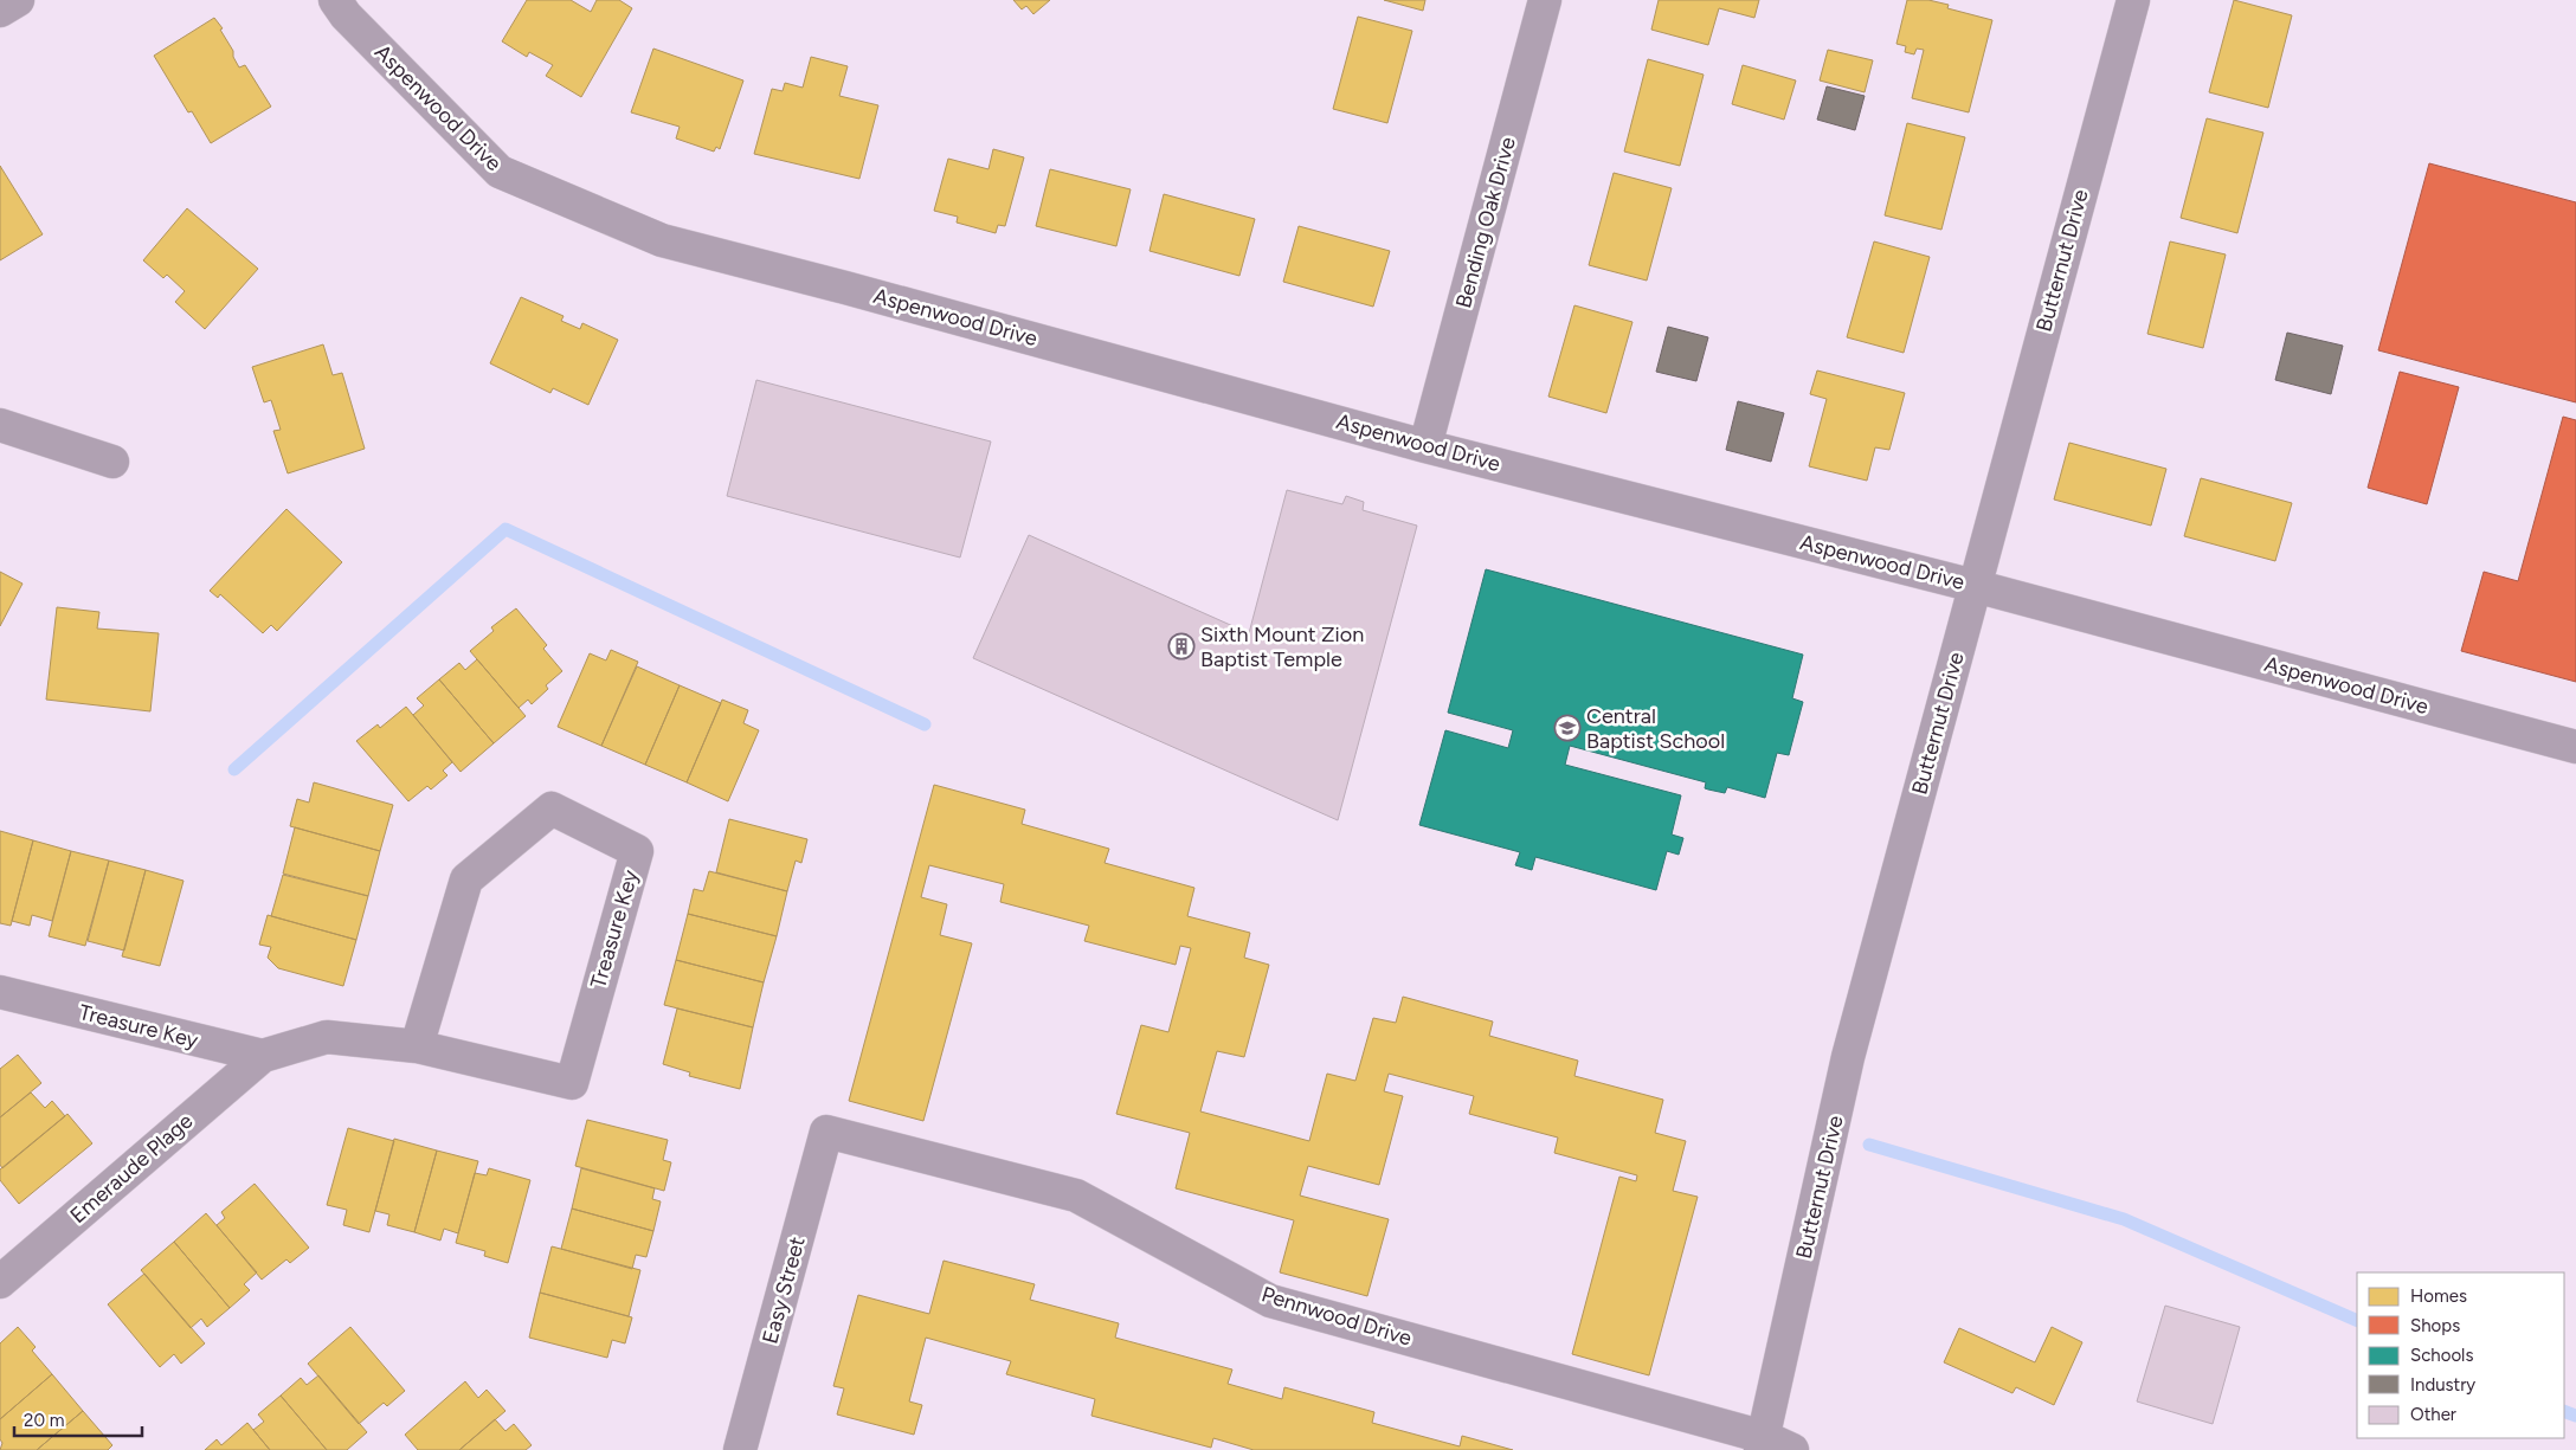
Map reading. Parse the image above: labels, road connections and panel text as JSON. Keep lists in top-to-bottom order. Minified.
{"streets":{"street":["Aspenwood Drive","Bending Oak Drive","Butternut Drive","Treasure Key","Emeraude Plage","Easy Street","Pennwood Drive"]},"crossings":[["Aspenwood Drive","Bending Oak Drive"],["Aspenwood Drive","Butternut Drive"],["Butternut Drive","Pennwood Drive"],["Treasure Key","Emeraude Plage"],["Easy Street","Pennwood Drive"]],"places":{"building":["Sixth Mount Zion Baptist Temple"],"school or university":["Central Baptist School"]},"legend":["Homes","Shops","Schools","Industry","Other"],"scale_bar":"20 m"}
